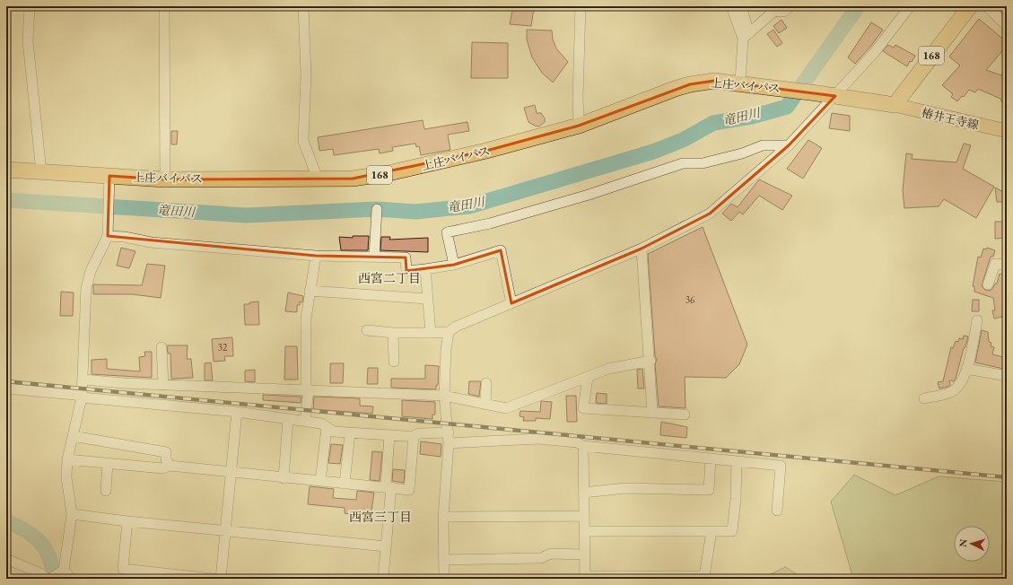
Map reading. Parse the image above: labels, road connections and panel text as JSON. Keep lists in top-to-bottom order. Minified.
{"streets":{"highway":["168","上庄バイパス"],"main road":["椿井王寺線"]},"crossings":[["168","上庄バイパス"],["168","椿井王寺線"],["上庄バイパス","椿井王寺線"]],"districts":["西宮二丁目","西宮三丁目"],"water":["竜田川"],"house_numbers":["36","32"],"north":"left"}
